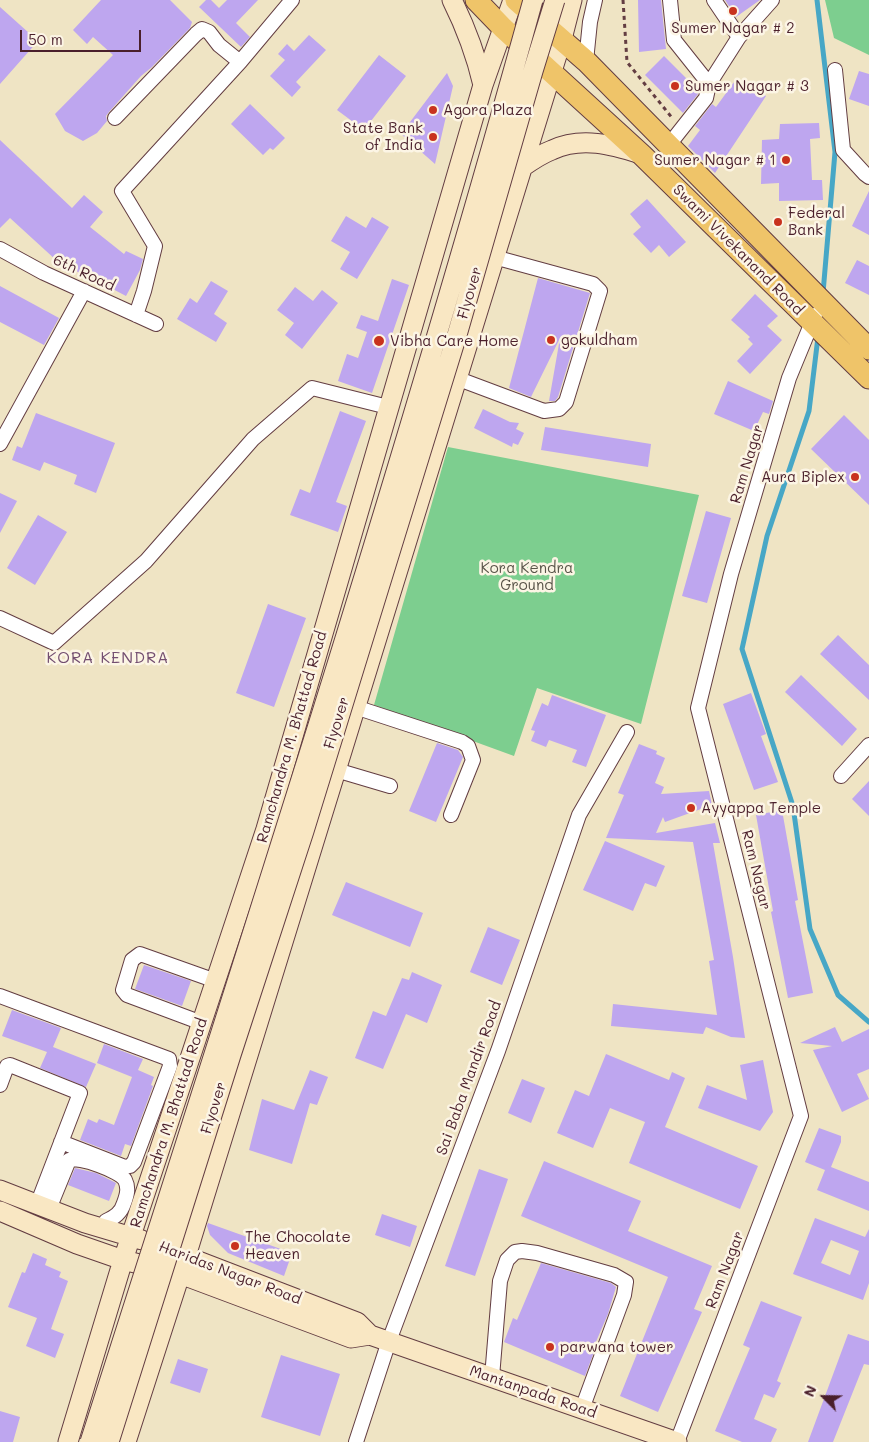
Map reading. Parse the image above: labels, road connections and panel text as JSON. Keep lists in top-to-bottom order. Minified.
{"streets":{"main road":["Swami Vivekanand Road","Flyover","Ramchandra M. Bhattad Road","Haridas Nagar Road","Mantanpada Road"],"street":["6th Road","Ram Nagar","Sai Baba Mandir Road"]},"crossings":[["Swami Vivekanand Road","Ram Nagar"],["Swami Vivekanand Road","Ramchandra M. Bhattad Road"],["Ram Nagar","Mantanpada Road"],["Ramchandra M. Bhattad Road","Haridas Nagar Road"],["Sai Baba Mandir Road","Haridas Nagar Road"],["Sai Baba Mandir Road","Mantanpada Road"],["Haridas Nagar Road","Mantanpada Road"]],"districts":["KORA KENDRA"],"parks":["Kora Kendra Ground"],"places":["Sumer Nagar # 2","Sumer Nagar # 3","Agora Plaza","State Bank of India","Sumer Nagar # 1","Federal Bank","gokuldham","Vibha Care Home","Aura Biplex","Ayyappa Temple","The Chocolate Heaven","parwana tower"],"scale_bar":"50 m","north":"top left"}
